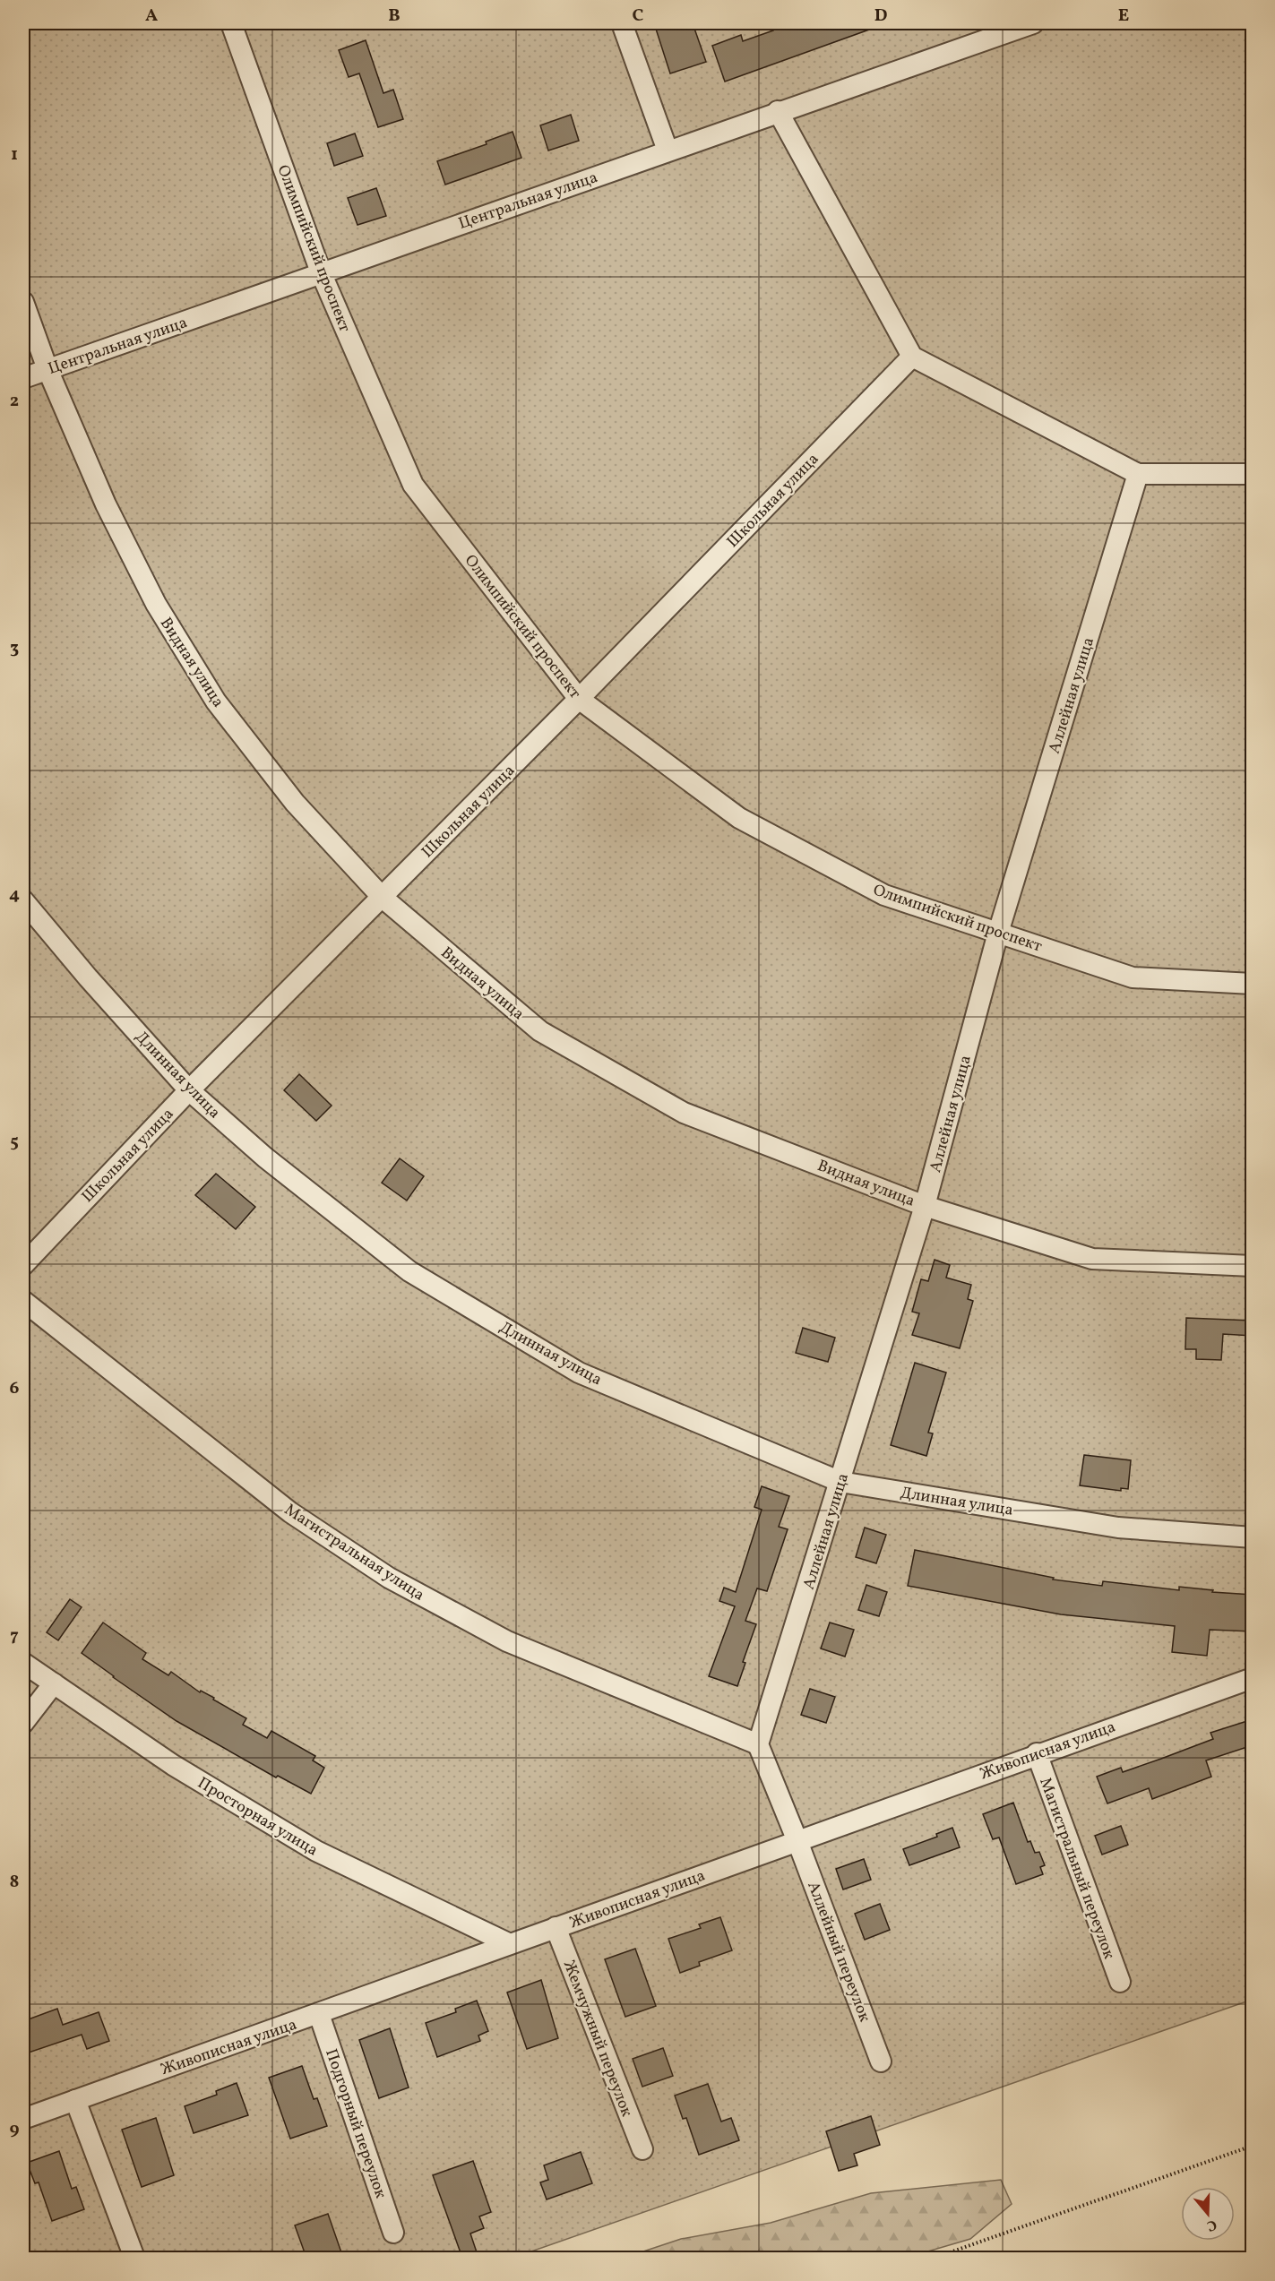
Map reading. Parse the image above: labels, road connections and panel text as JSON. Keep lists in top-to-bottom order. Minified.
{"streets":{"street":["Центральная улица","Олимпийский проспект","Школьная улица","Видная улица","Аллейная улица","Длинная улица","Магистральная улица","Живописная улица","Просторная улица","Магистральный переулок","Аллейный переулок","Жемчужный переулок","Подгорный переулок"]},"crossings":[["Центральная улица","Олимпийский проспект"],["Центральная улица","Видная улица"],["Олимпийский проспект","Школьная улица"],["Олимпийский проспект","Аллейная улица"],["Школьная улица","Видная улица"],["Школьная улица","Длинная улица"],["Видная улица","Аллейная улица"],["Аллейная улица","Длинная улица"],["Аллейная улица","Магистральная улица"],["Живописная улица","Просторная улица"],["Живописная улица","Магистральный переулок"],["Живописная улица","Аллейный переулок"],["Живописная улица","Жемчужный переулок"],["Живописная улица","Подгорный переулок"]],"north":"bottom","grid":{"columns":["A","B","C","D","E"],"rows":["1","2","3","4","5","6","7","8","9"]}}
